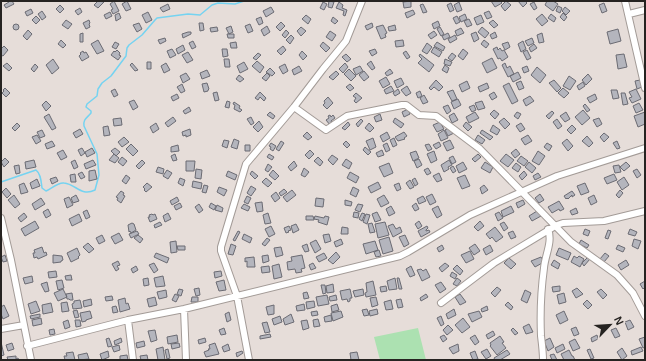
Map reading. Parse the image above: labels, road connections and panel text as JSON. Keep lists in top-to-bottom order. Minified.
{"north":"top right"}
